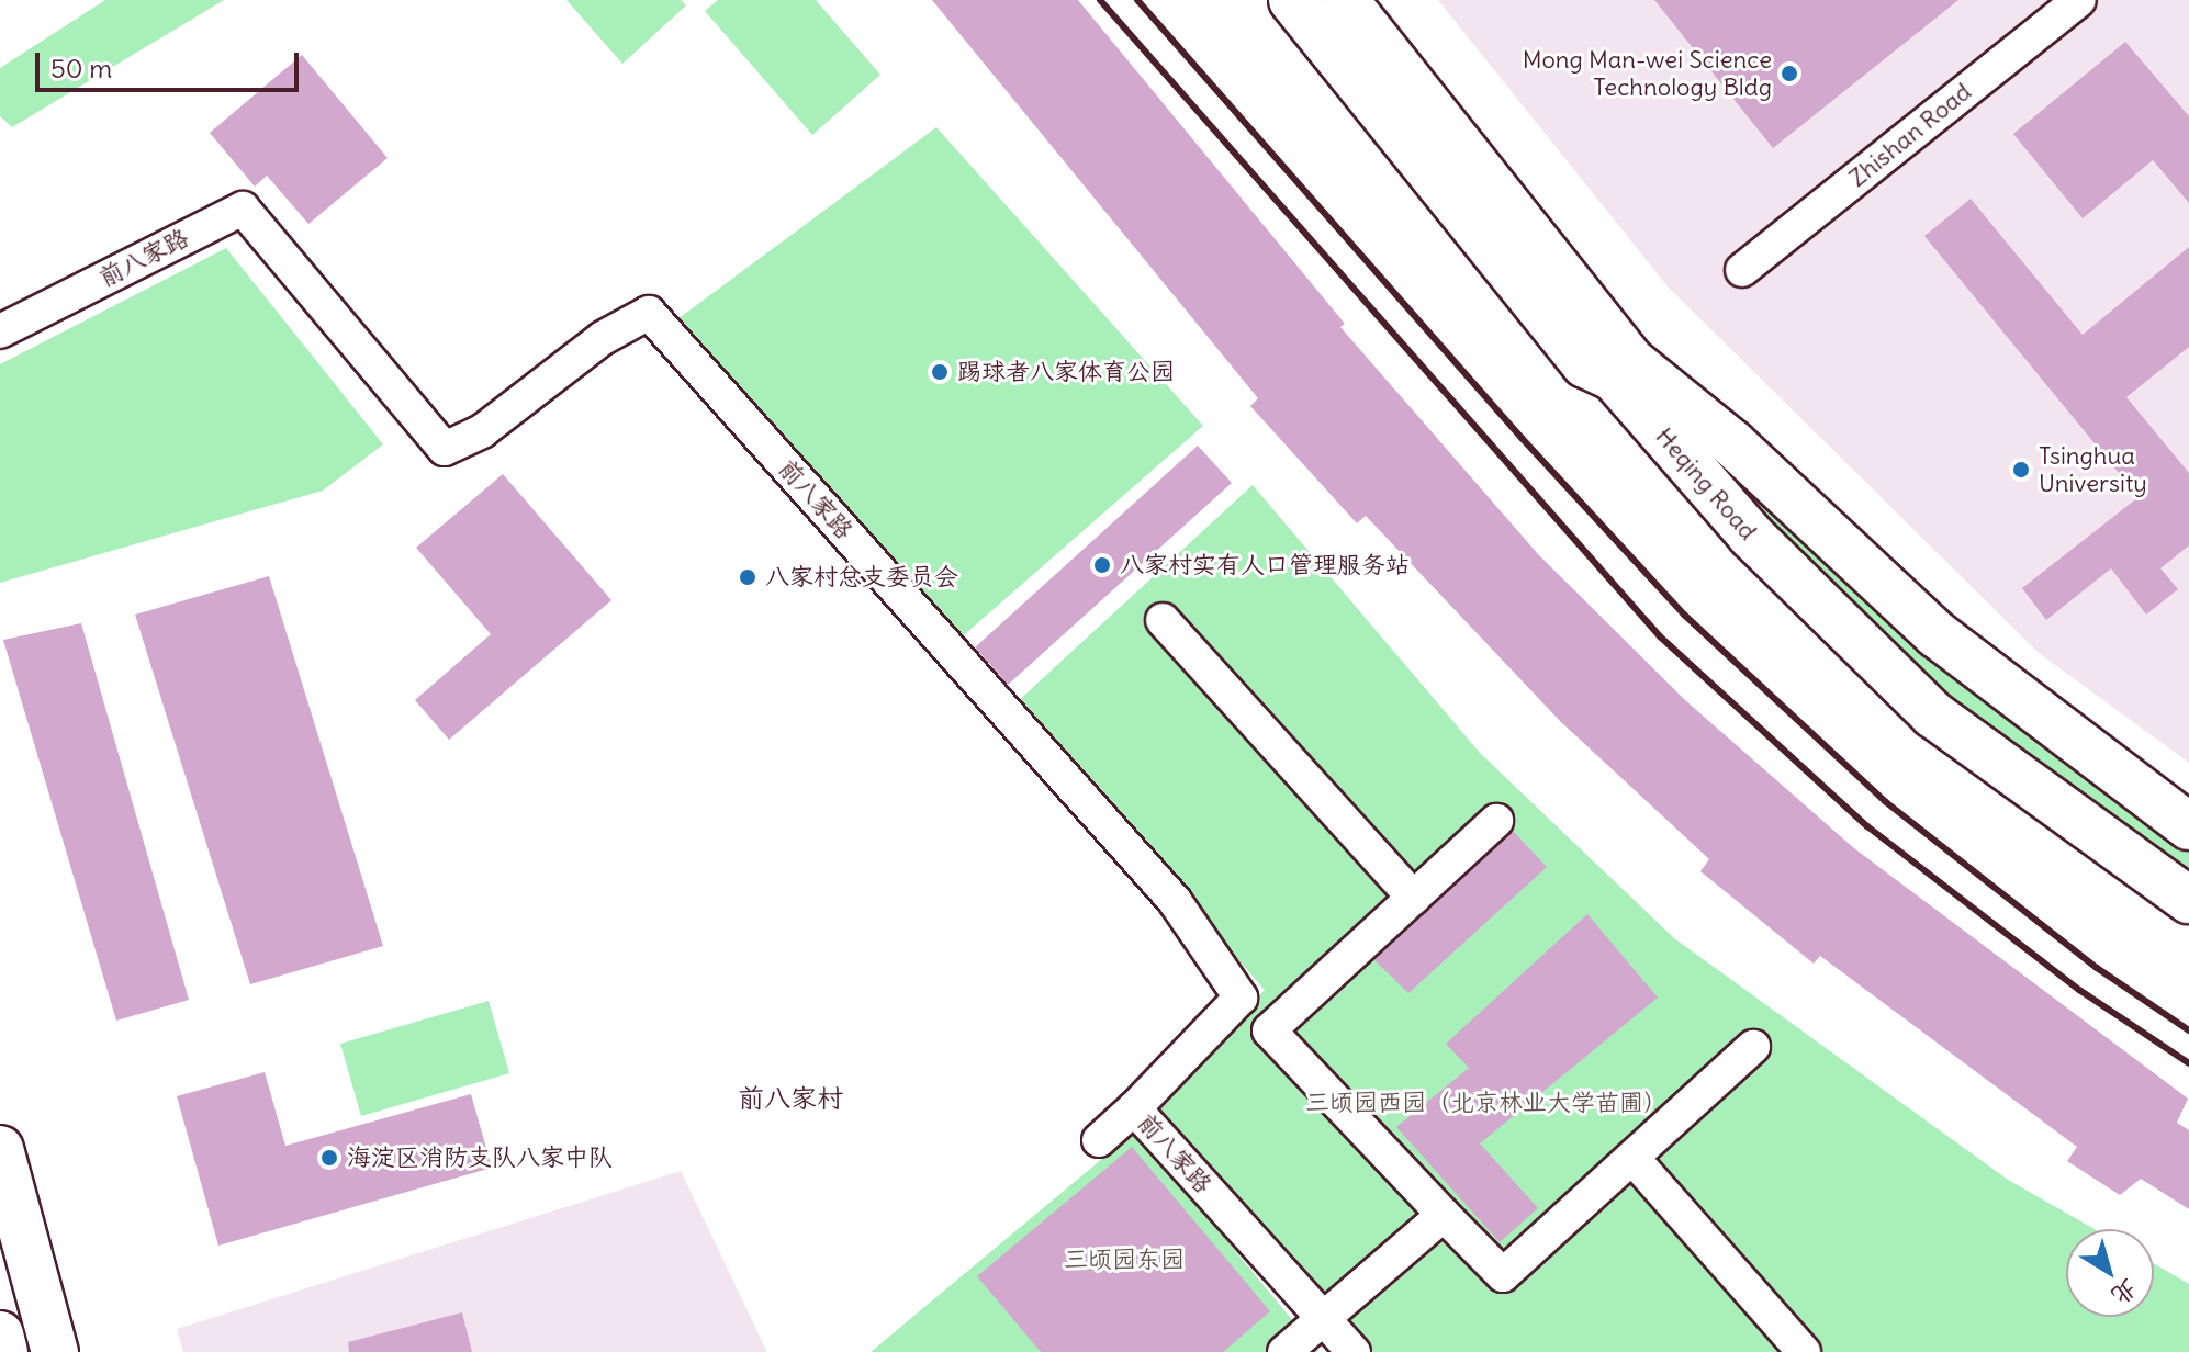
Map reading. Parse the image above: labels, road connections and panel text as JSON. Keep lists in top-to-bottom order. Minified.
{"streets":{"main road":["Heqing Road"],"street":["Zhishan Road","前八家路"]},"districts":["前八家村"],"parks":["三顷园西园（北京林业大学苗圃）","三顷园东园"],"places":["Mong Man-wei Science Technology Bldg","踢球者八家体育公园","Tsinghua University","八家村实有人口管理服务站","八家村总支委员会","海淀区消防支队八家中队"],"scale_bar":"50 m","north":"bottom right"}
